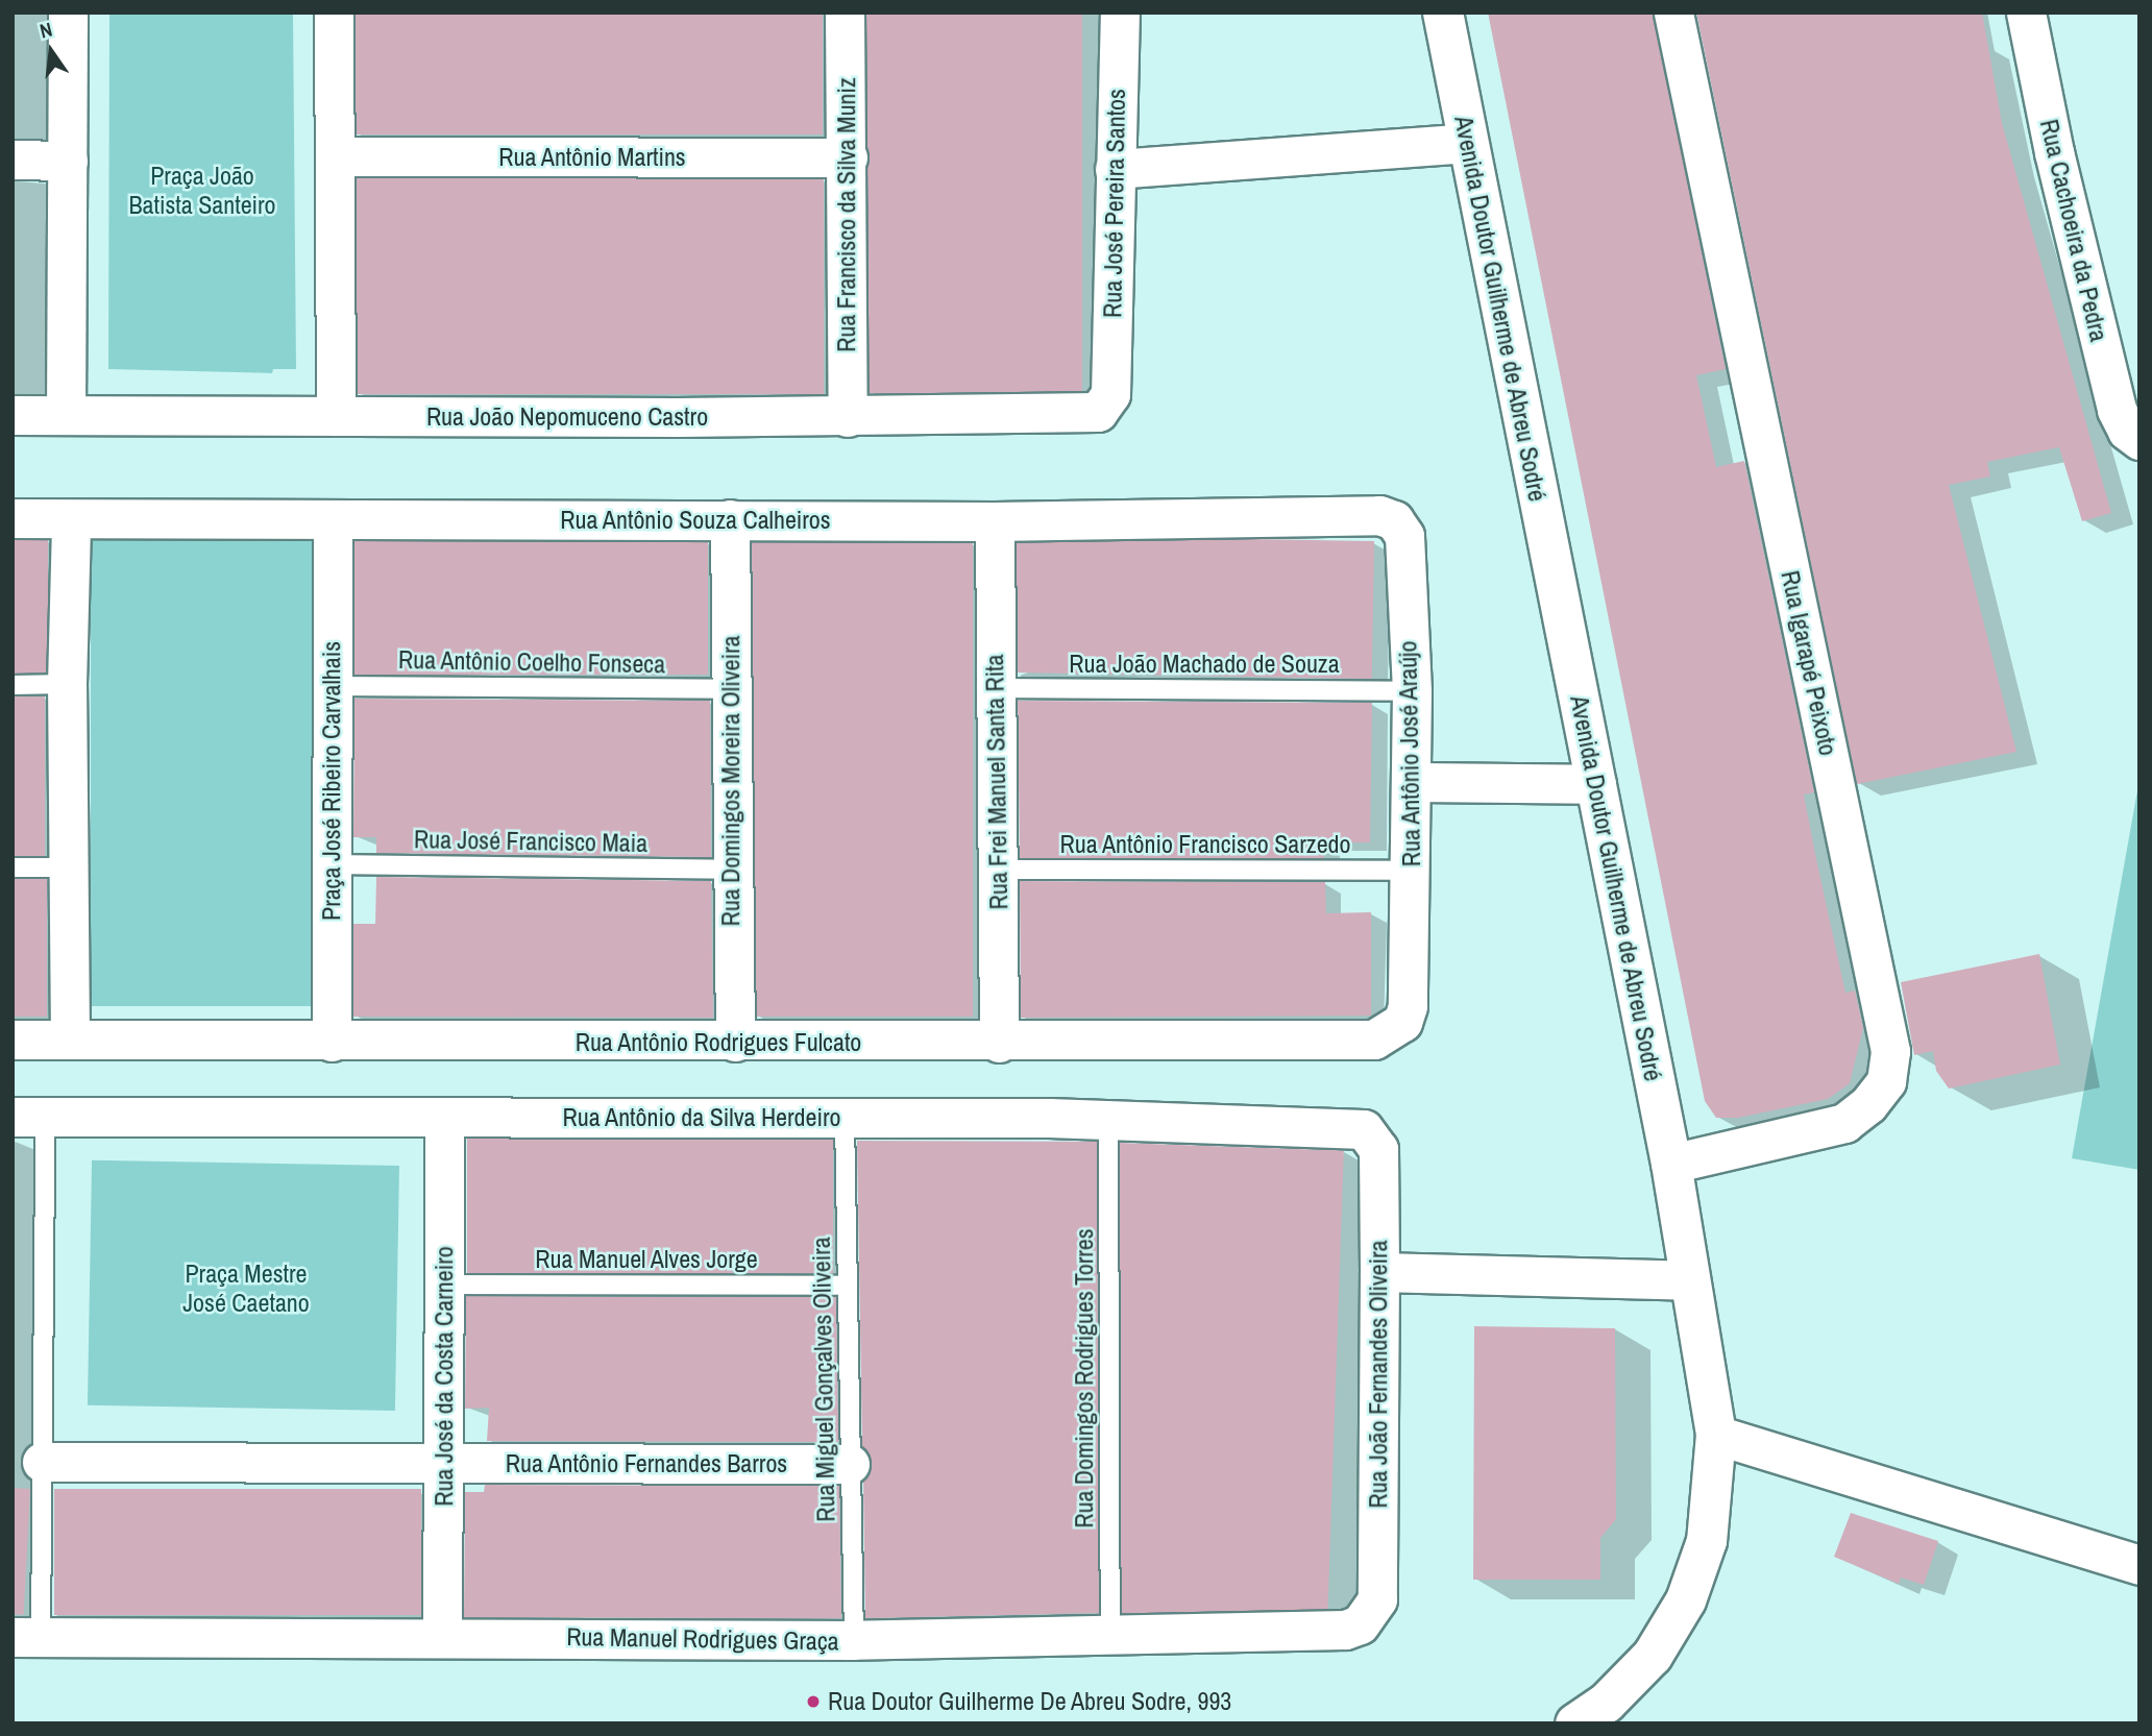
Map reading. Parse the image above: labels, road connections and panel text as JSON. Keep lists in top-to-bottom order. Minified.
{"streets":{"street":["Rua Antônio Martins","Rua José Pereira Santos","Rua Francisco da Silva Muniz","Rua Cachoeira da Pedra","Avenida Doutor Guilherme de Abreu Sodré","Rua João Nepomuceno Castro","Rua Antônio Souza Calheiros","Rua Igarapé Peixoto","Rua Antônio José Araújo","Praça José Ribeiro Carvalhais","Rua Domingos Moreira Oliveira","Rua Frei Manuel Santa Rita","Rua Antônio Rodrigues Fulcato","Rua Antônio da Silva Herdeiro","Rua João Fernandes Oliveira","Rua José da Costa Carneiro","Rua Antônio Fernandes Barros","Rua Manuel Rodrigues Graça"],"lane":["Rua Antônio Coelho Fonseca","Rua João Machado de Souza","Rua José Francisco Maia","Rua Antônio Francisco Sarzedo","Rua Manuel Alves Jorge","Rua Domingos Rodrigues Torres","Rua Miguel Gonçalves Oliveira"]},"crossings":[["Rua Antônio Martins","Rua Francisco da Silva Muniz"],["Rua José Pereira Santos","Rua João Nepomuceno Castro"],["Rua Francisco da Silva Muniz","Rua João Nepomuceno Castro"],["Avenida Doutor Guilherme de Abreu Sodré","Rua Igarapé Peixoto"],["Rua Antônio Souza Calheiros","Rua Antônio José Araújo"],["Rua Antônio Souza Calheiros","Praça José Ribeiro Carvalhais"],["Rua Antônio Souza Calheiros","Rua Domingos Moreira Oliveira"],["Rua Antônio Souza Calheiros","Rua Frei Manuel Santa Rita"],["Rua Antônio Coelho Fonseca","Praça José Ribeiro Carvalhais"],["Rua Antônio Coelho Fonseca","Rua Domingos Moreira Oliveira"],["Rua João Machado de Souza","Rua Antônio José Araújo"],["Rua João Machado de Souza","Rua Frei Manuel Santa Rita"],["Rua Antônio José Araújo","Rua Antônio Francisco Sarzedo"],["Rua Antônio José Araújo","Rua Antônio Rodrigues Fulcato"],["Praça José Ribeiro Carvalhais","Rua José Francisco Maia"],["Praça José Ribeiro Carvalhais","Rua Antônio Rodrigues Fulcato"],["Rua Domingos Moreira Oliveira","Rua José Francisco Maia"],["Rua Domingos Moreira Oliveira","Rua Antônio Rodrigues Fulcato"],["Rua Frei Manuel Santa Rita","Rua Antônio Francisco Sarzedo"],["Rua Frei Manuel Santa Rita","Rua Antônio Rodrigues Fulcato"],["Rua Antônio da Silva Herdeiro","Rua João Fernandes Oliveira"],["Rua Antônio da Silva Herdeiro","Rua José da Costa Carneiro"],["Rua Antônio da Silva Herdeiro","Rua Domingos Rodrigues Torres"],["Rua Antônio da Silva Herdeiro","Rua Miguel Gonçalves Oliveira"],["Rua Manuel Alves Jorge","Rua José da Costa Carneiro"],["Rua Manuel Alves Jorge","Rua Miguel Gonçalves Oliveira"],["Rua João Fernandes Oliveira","Rua Manuel Rodrigues Graça"],["Rua José da Costa Carneiro","Rua Antônio Fernandes Barros"],["Rua José da Costa Carneiro","Rua Manuel Rodrigues Graça"],["Rua Domingos Rodrigues Torres","Rua Manuel Rodrigues Graça"],["Rua Miguel Gonçalves Oliveira","Rua Antônio Fernandes Barros"],["Rua Miguel Gonçalves Oliveira","Rua Manuel Rodrigues Graça"]],"parks":["Praça João Batista Santeiro","Praça Mestre José Caetano"],"places":["Rua Doutor Guilherme De Abreu Sodre, 993"],"north":"top"}
